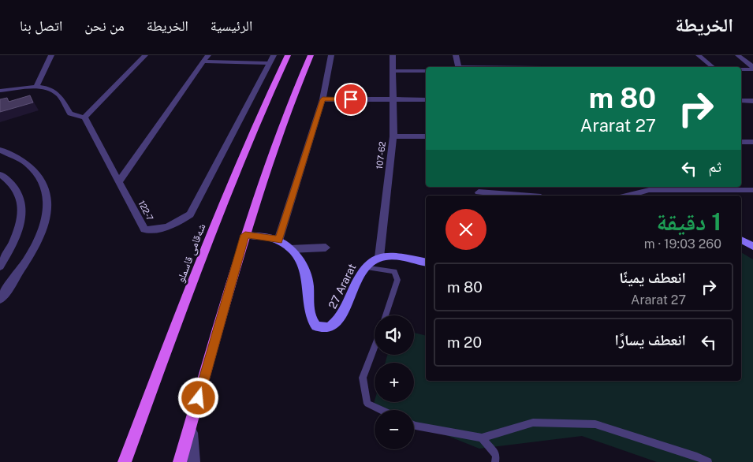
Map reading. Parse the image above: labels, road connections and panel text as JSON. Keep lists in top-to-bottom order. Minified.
{"streets":{"main road":["شەقامی قاسملو"],"street":["107-62","122-7","27 Ararat"]},"crossings":[["107-62","27 Ararat"]],"page":{"header":"الخريطة","nav":["الرئيسية","الخريطة","من نحن","اتصل بنا"],"turn":["80 m","27 Ararat"],"then":"ثم","heading":["1 دقيقة","260 m · 19:03"],"list":[{"name":"انعطف يمينًا","note":"27 Ararat","value":"80 m"},{"name":"انعطف يسارًا","value":"20 m"}],"map_buttons":["+","−"]}}
